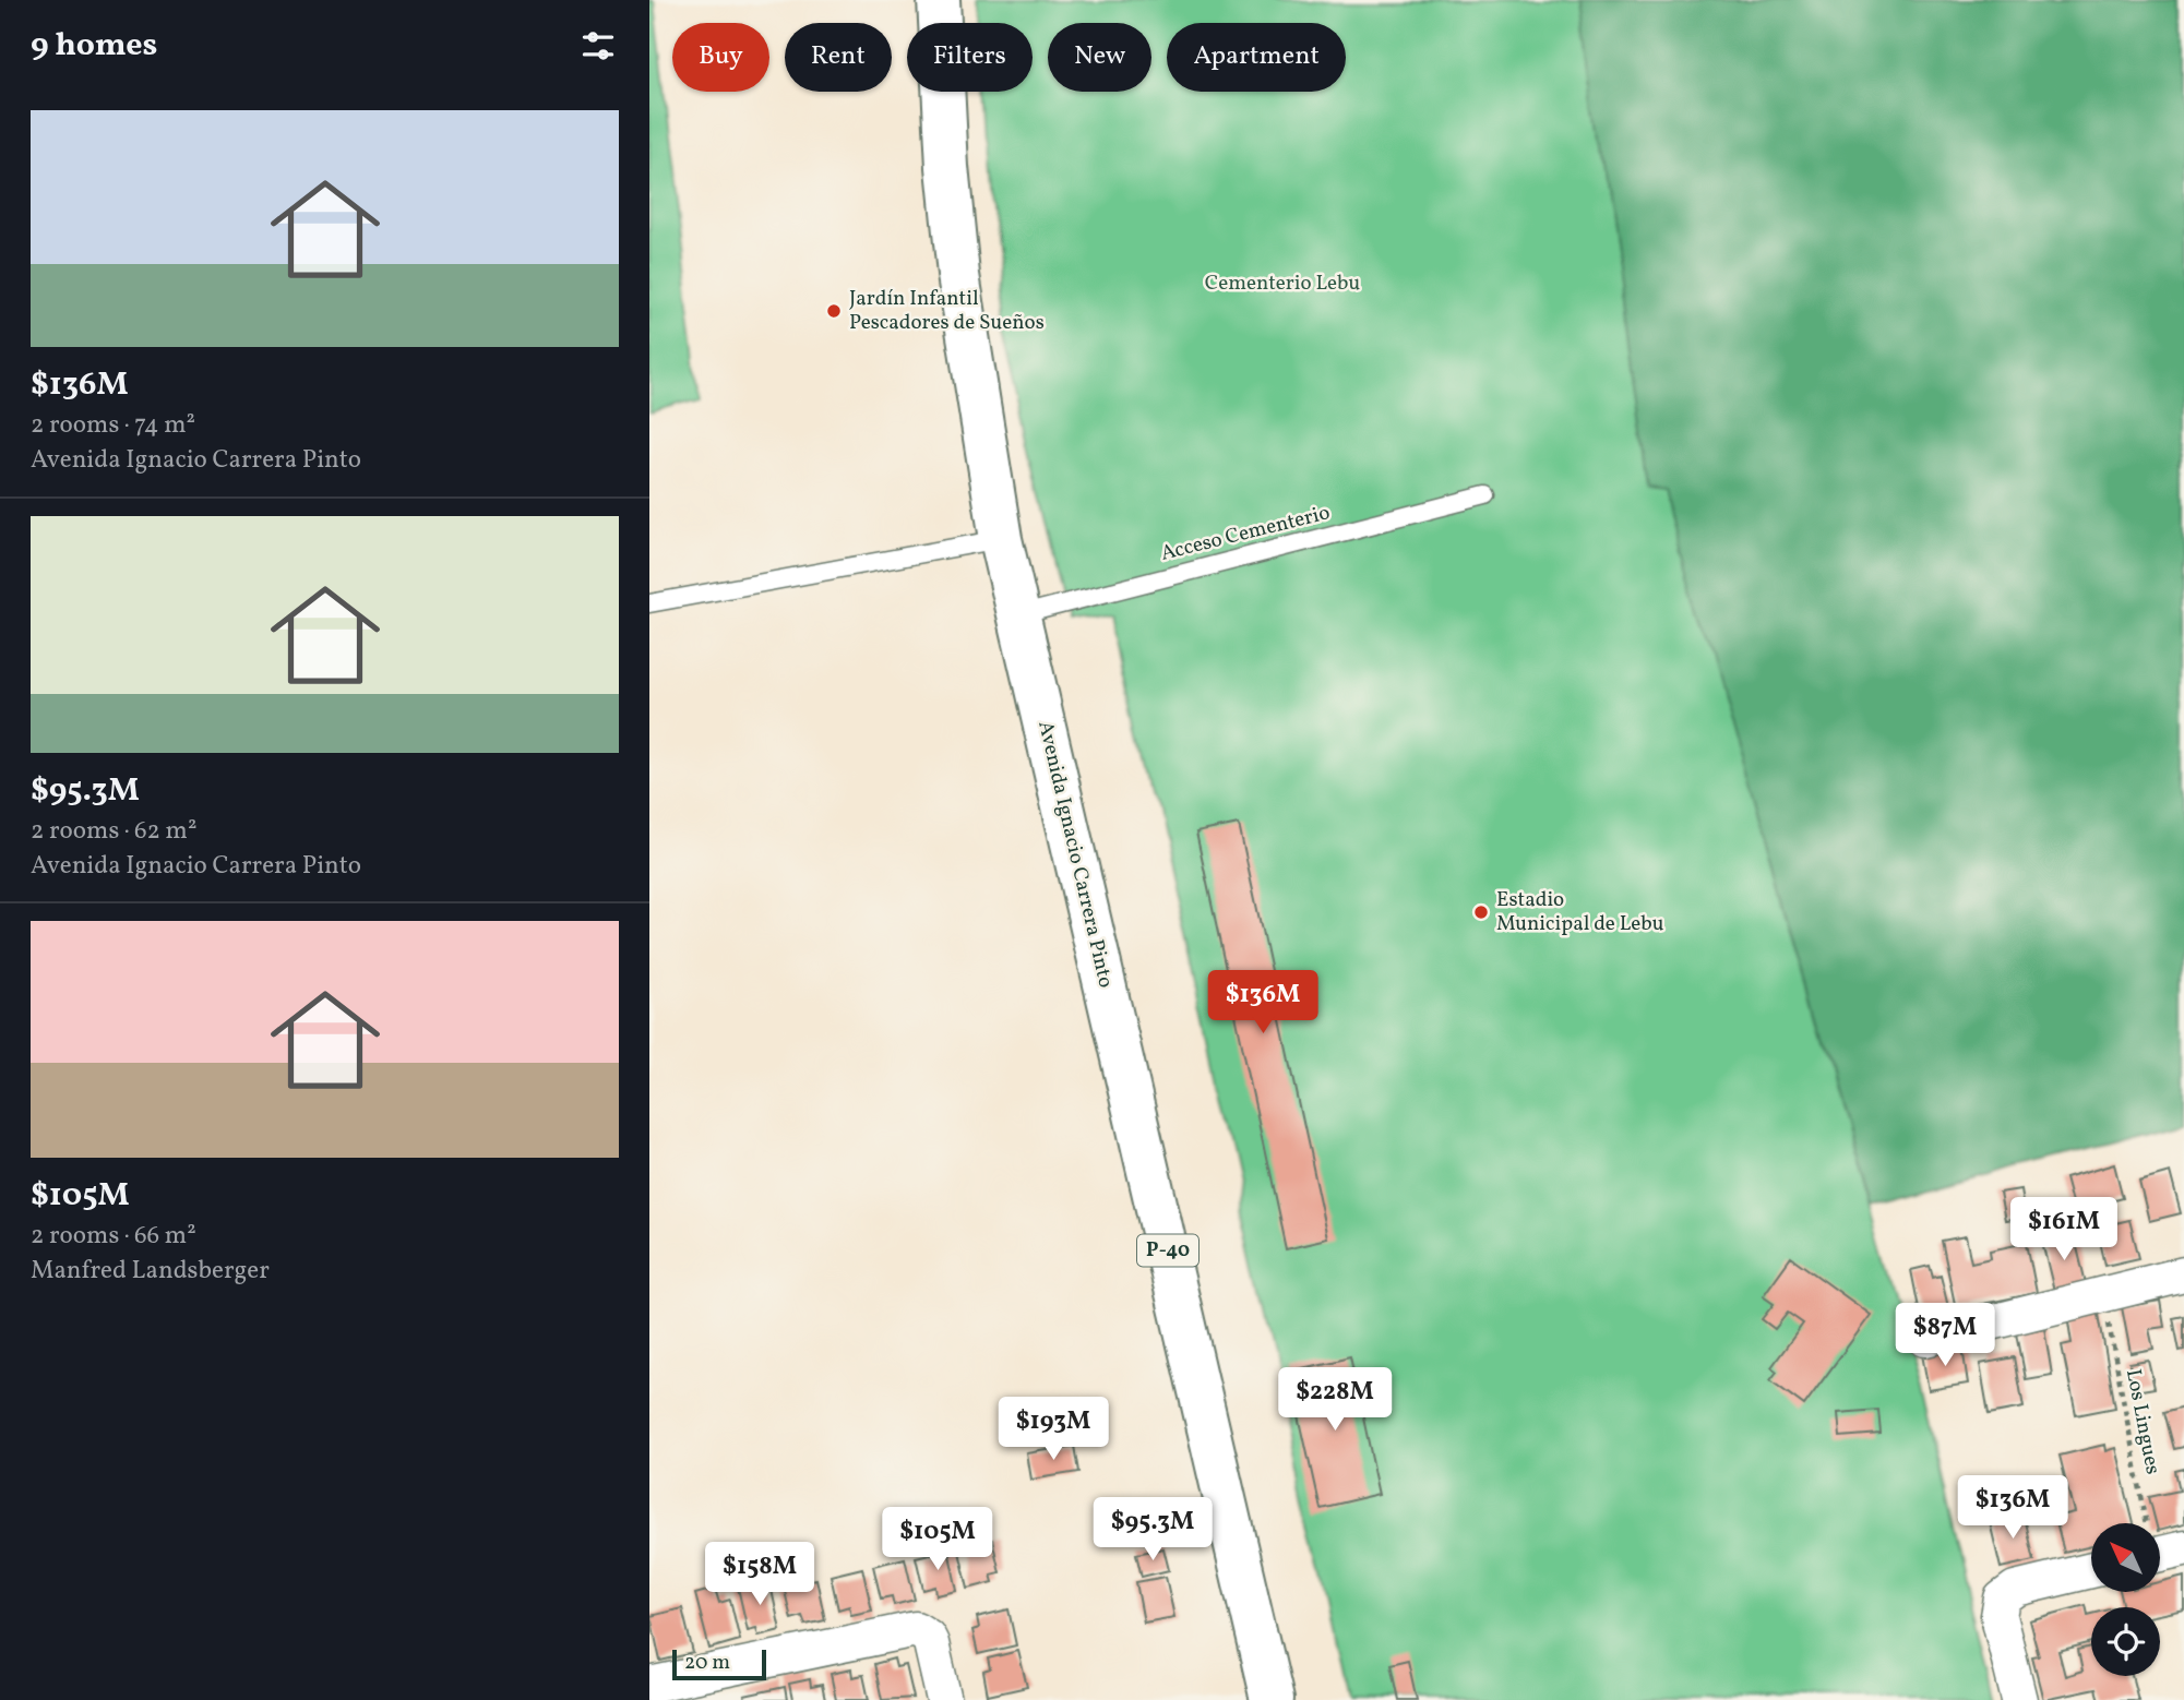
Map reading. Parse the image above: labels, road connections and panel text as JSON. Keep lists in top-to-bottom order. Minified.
{"streets":{"main road":["Avenida Ignacio Carrera Pinto","P-40"],"lane":["Acceso Cementerio"],"path":["Los Lingues"]},"crossings":[["Acceso Cementerio","Avenida Ignacio Carrera Pinto"]],"parks":["Cementerio Lebu"],"places":["Jardín Infantil Pescadores de Sueños","Estadio Municipal de Lebu"],"scale_bar":"20 m","north":"top left","page":{"heading":"9 homes","chip":["Buy","Rent","Filters","New","Apartment"],"list":[{"name":"$136M","note":"2 rooms · 74 m² · Avenida Ignacio Carrera Pinto"},{"name":"$95.3M","note":"2 rooms · 62 m² · Avenida Ignacio Carrera Pinto"},{"name":"$105M","note":"2 rooms · 66 m² · Manfred Landsberger"}],"price":["$136M","$161M","$87M","$228M","$193M","$136M","$95.3M","$105M","$158M"],"scale":"20 m"}}
